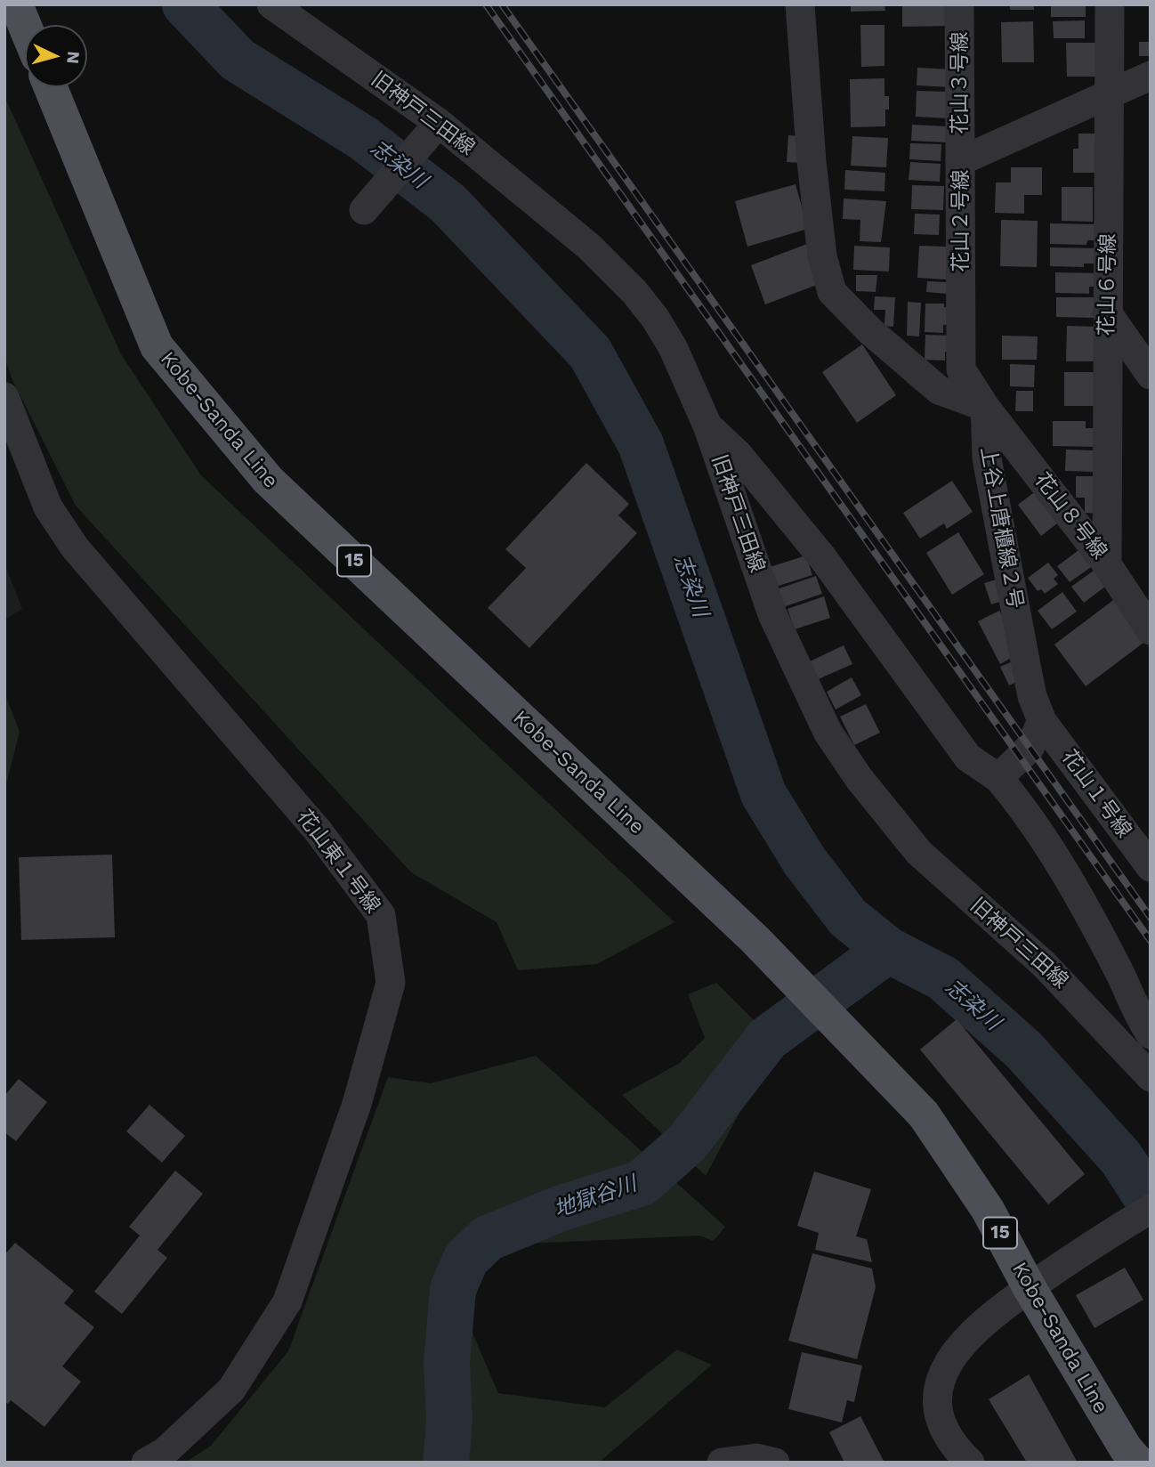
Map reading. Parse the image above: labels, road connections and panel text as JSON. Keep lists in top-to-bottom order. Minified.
{"streets":{"main road":["Kobe-Sanda Line","15"],"street":["花山３号線","旧神戸三田線","花山２号線","花山６号線","花山８号線","上谷上唐櫃線２号","花山１号線","花山東１号線"]},"crossings":[["花山３号線","花山２号線"],["花山２号線","花山６号線"],["花山２号線","花山８号線"],["花山２号線","上谷上唐櫃線２号"],["花山６号線","花山８号線"],["花山８号線","上谷上唐櫃線２号"],["上谷上唐櫃線２号","花山１号線"]],"water":["志染川","地獄谷川"],"north":"right"}
